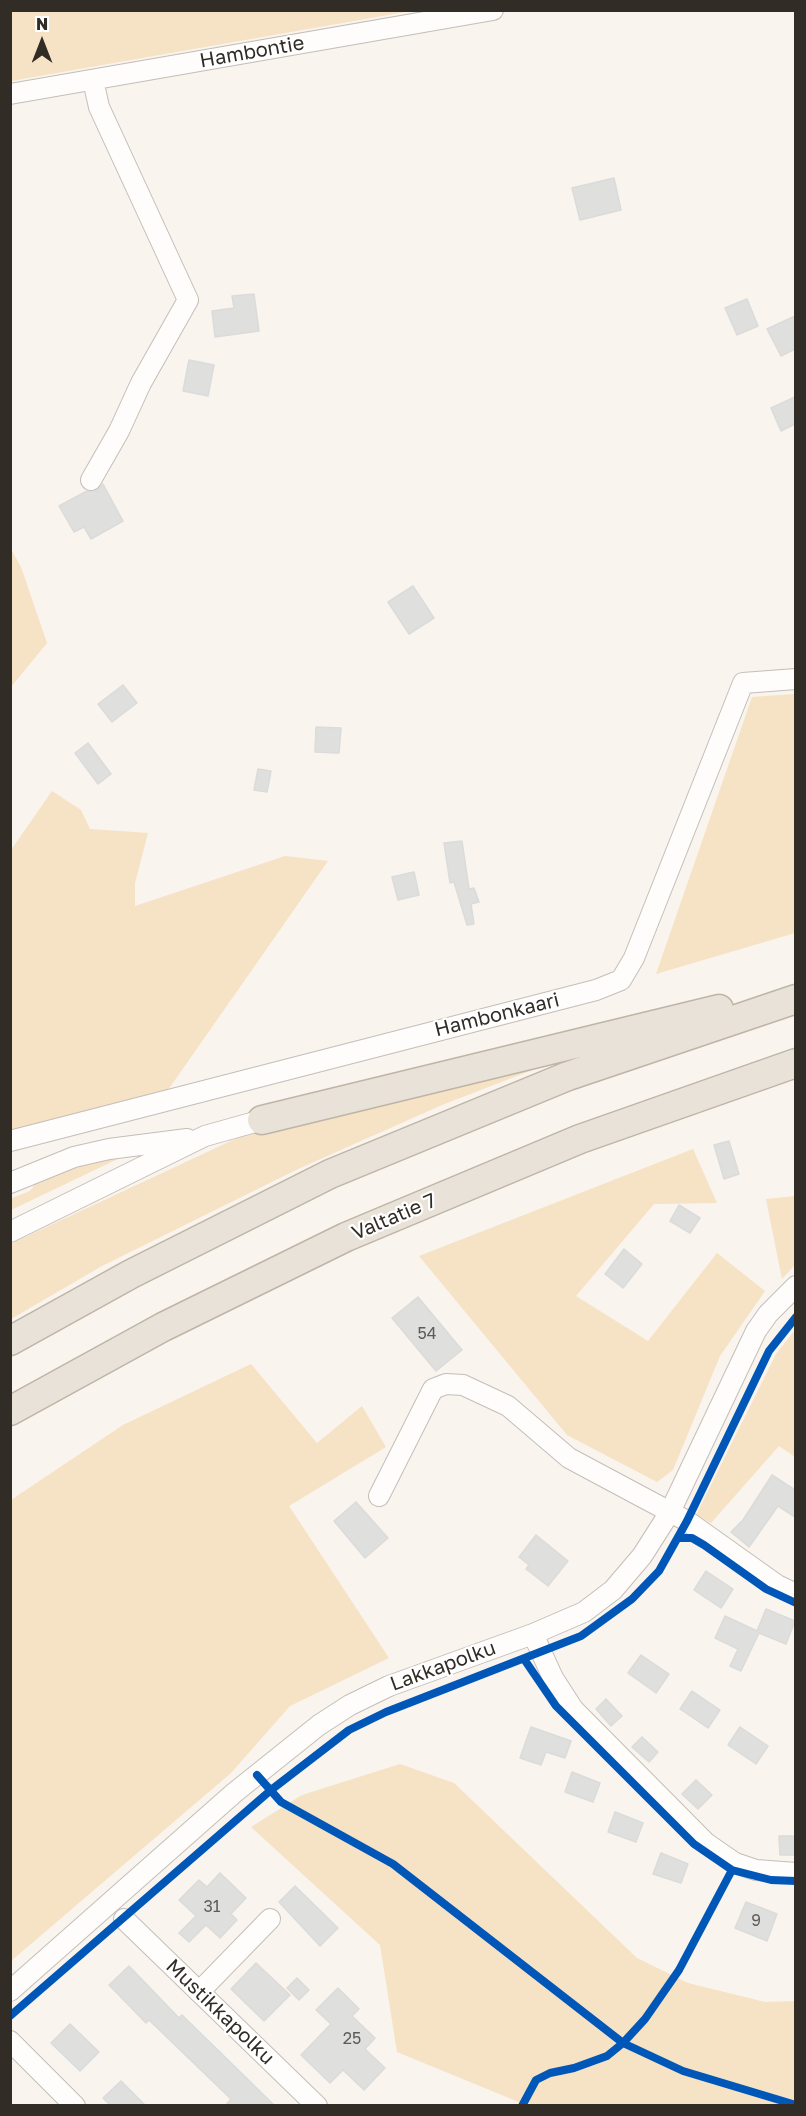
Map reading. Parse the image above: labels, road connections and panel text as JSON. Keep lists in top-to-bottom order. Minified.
{"streets":{"highway":["Valtatie 7"],"street":["Hambontie","Hambonkaari","Lakkapolku","Mustikkapolku"]},"house_numbers":["54","31","9","25"],"north":"top"}
